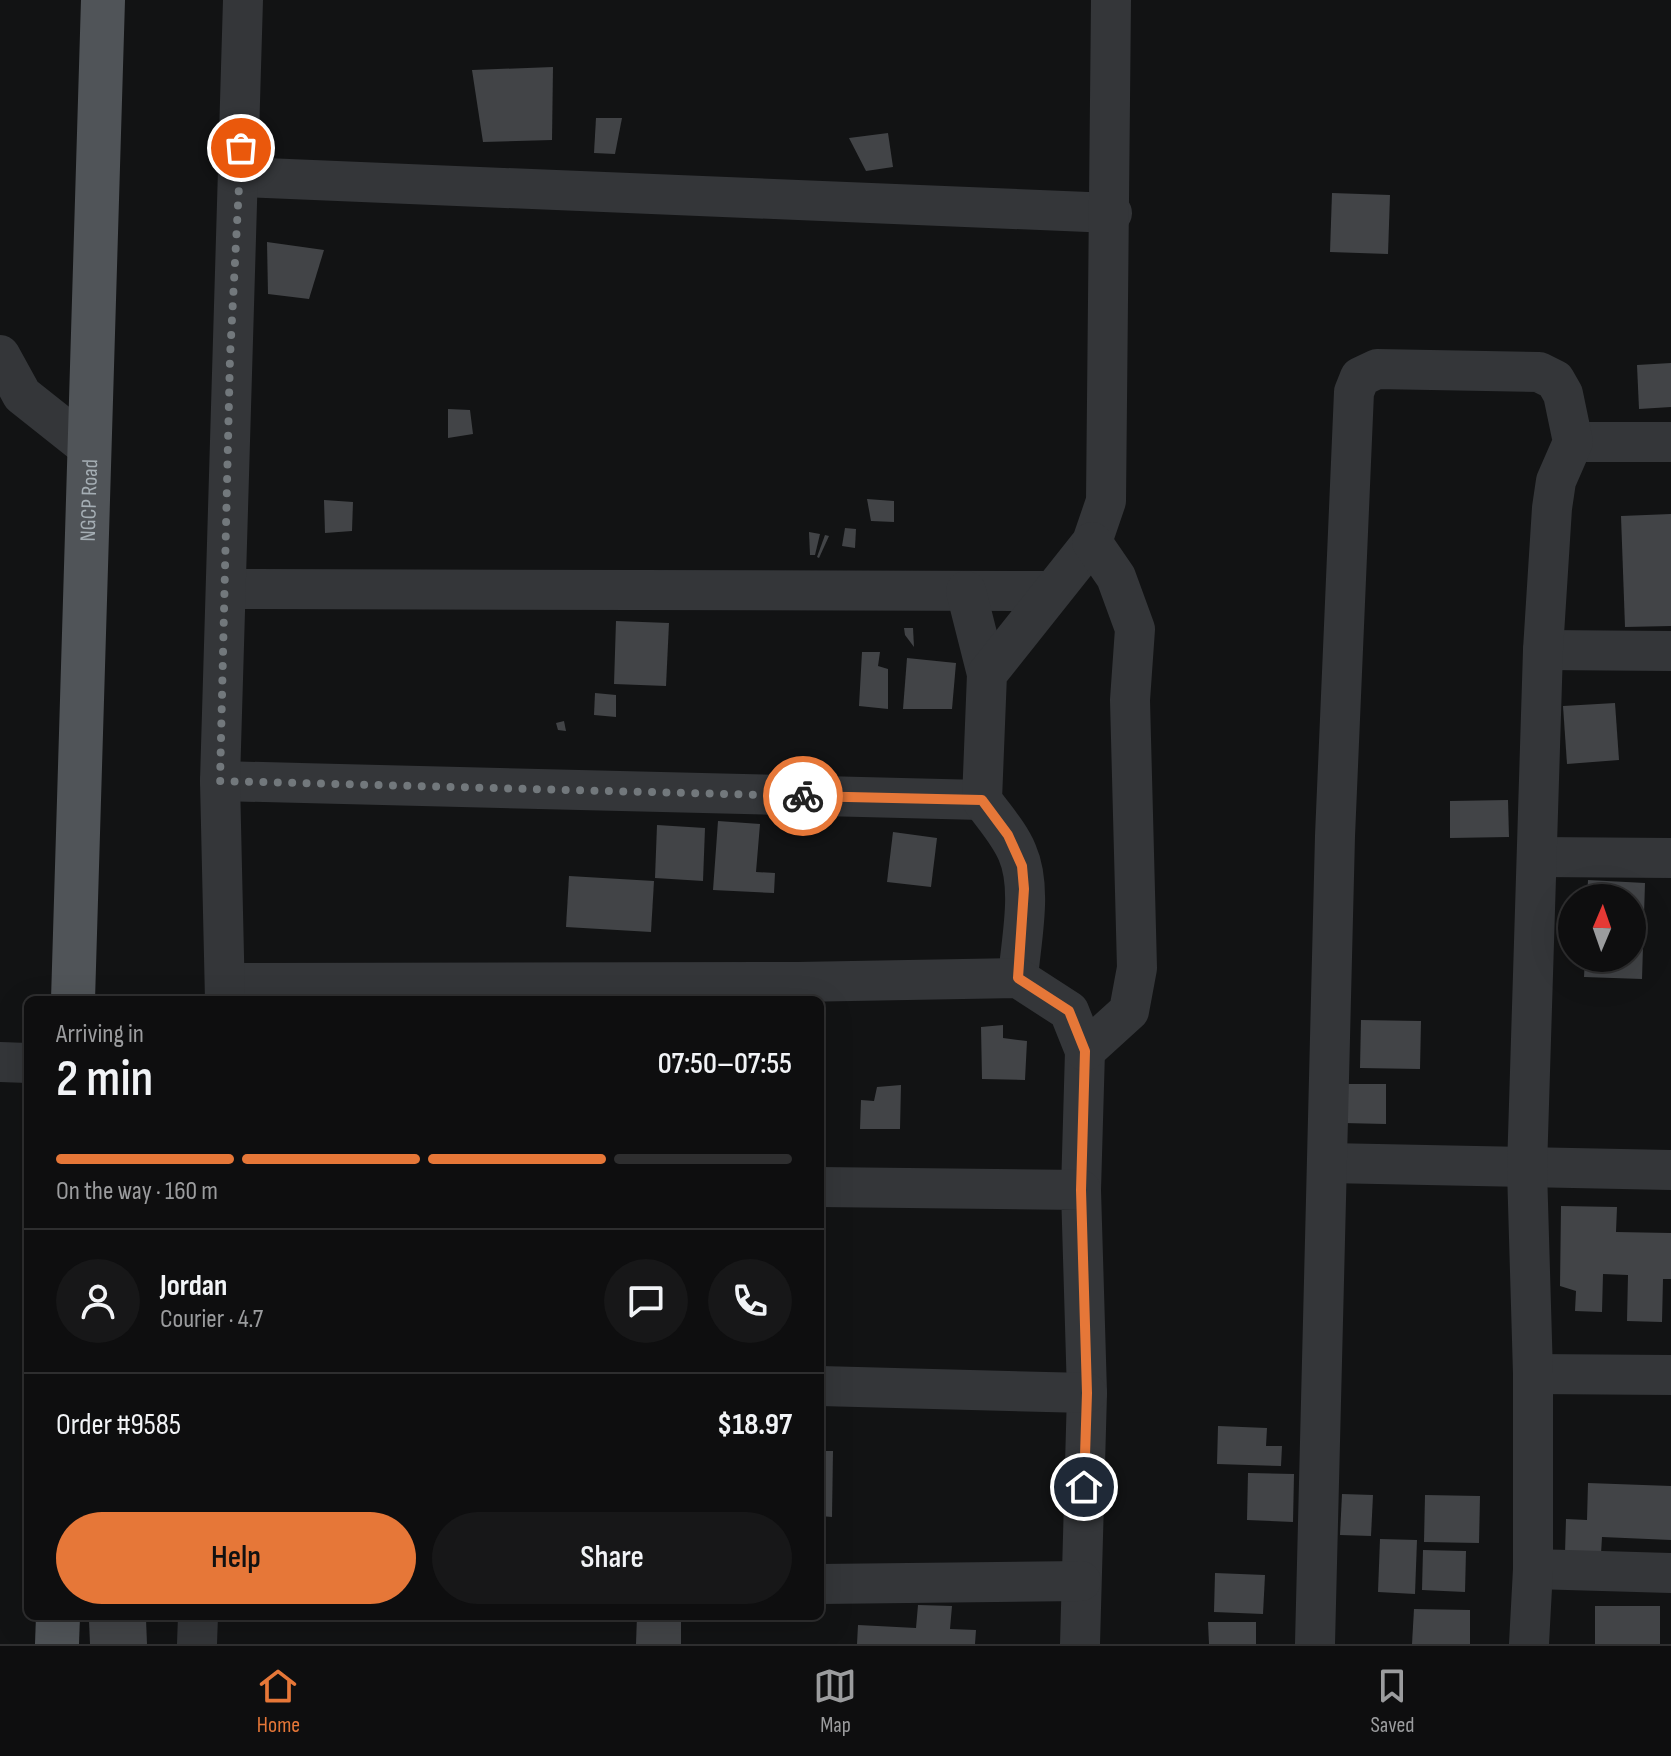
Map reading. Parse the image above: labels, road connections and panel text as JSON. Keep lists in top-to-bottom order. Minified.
{"streets":{"main road":["NGCP Road"]},"north":"top","page":{"heading":["2 min","Arriving in","07:50–07:55"],"panel":["Jordan","Courier · 4.7","Order #9585","$18.97"],"bar":"On the way · 160 m","buttons":["Help","Share"],"tabs":["Home","Map","Saved"]}}
